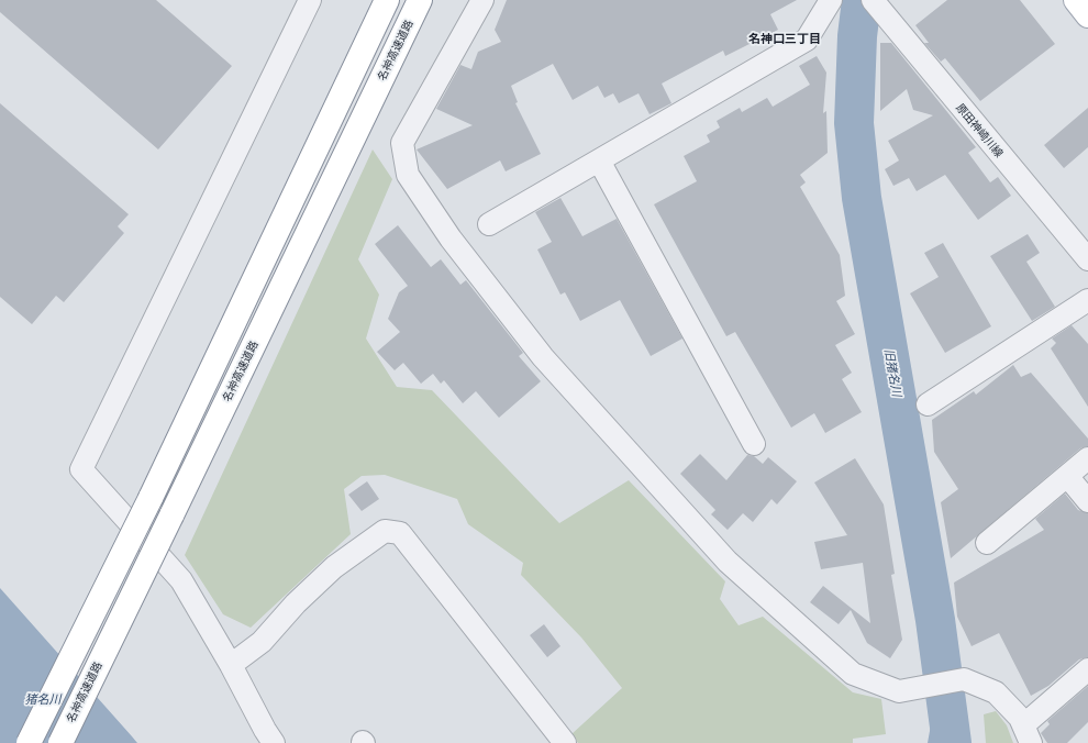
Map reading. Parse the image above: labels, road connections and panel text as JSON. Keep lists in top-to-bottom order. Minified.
{"streets":{"main road":["名神高速道路"],"street":["原田神崎川線"]},"districts":["名神口三丁目"],"water":["旧猪名川","猪名川"]}
